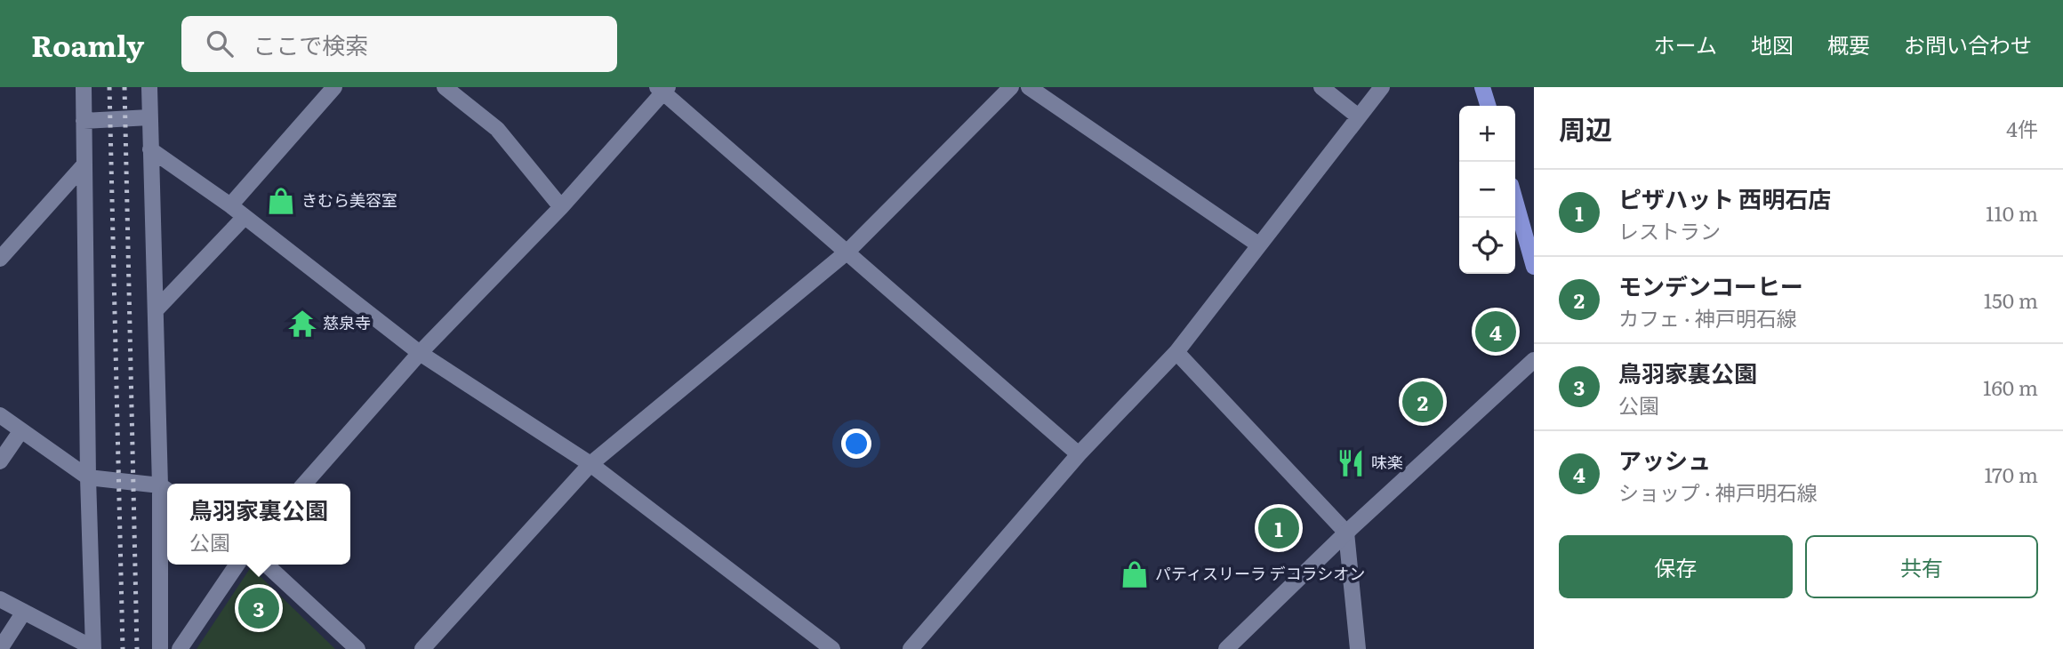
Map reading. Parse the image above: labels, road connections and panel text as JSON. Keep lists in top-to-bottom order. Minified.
{"places":{"shop":["きむら美容室","パティスリーラ デコラシオン"],"temple":["慈泉寺"],"restaurant":["味楽"]},"page":{"header":"Roamly","search":"ここで検索","nav":["ホーム","地図","概要","お問い合わせ"],"heading":["周辺","4件"],"map_buttons":["+","−"],"list":[{"mark":"1","name":"ピザハット 西明石店","note":"レストラン","value":"110 m"},{"mark":"2","name":"モンデンコーヒー","note":"カフェ · 神戸明石線","value":"150 m"},{"mark":"3","name":"鳥羽家裏公園","note":"公園","value":"160 m"},{"mark":"4","name":"アッシュ","note":"ショップ · 神戸明石線","value":"170 m"}],"pins":["4","2","1","3"],"popup":["鳥羽家裏公園","公園"],"buttons":["保存","共有"]}}
